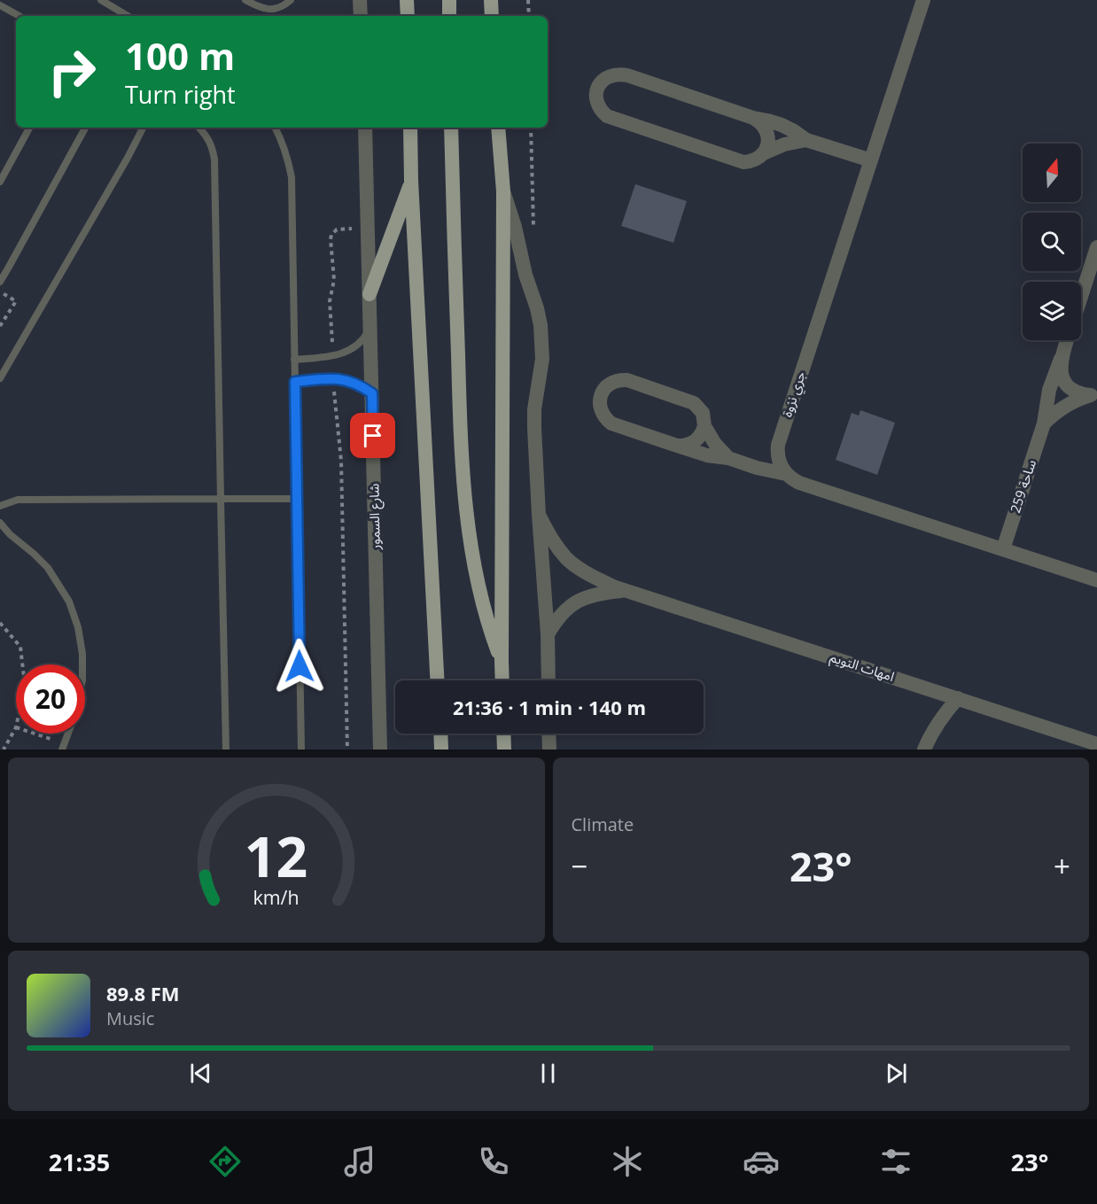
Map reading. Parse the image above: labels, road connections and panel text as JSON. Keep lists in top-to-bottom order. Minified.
{"streets":{"street":["جري نزوة","ساحة 259","شارع السمور","امهات التويم"]},"north":"top","page":{"turn":["100 m","Turn right"],"limit":"20","trip":"21:36 · 1 min · 140 m","tile":"Climate","heat":["−","23°","+"],"song":["89.8 FM","Music"],"tabs":["21:35","23°"],"gauge":["12","km/h"]}}
